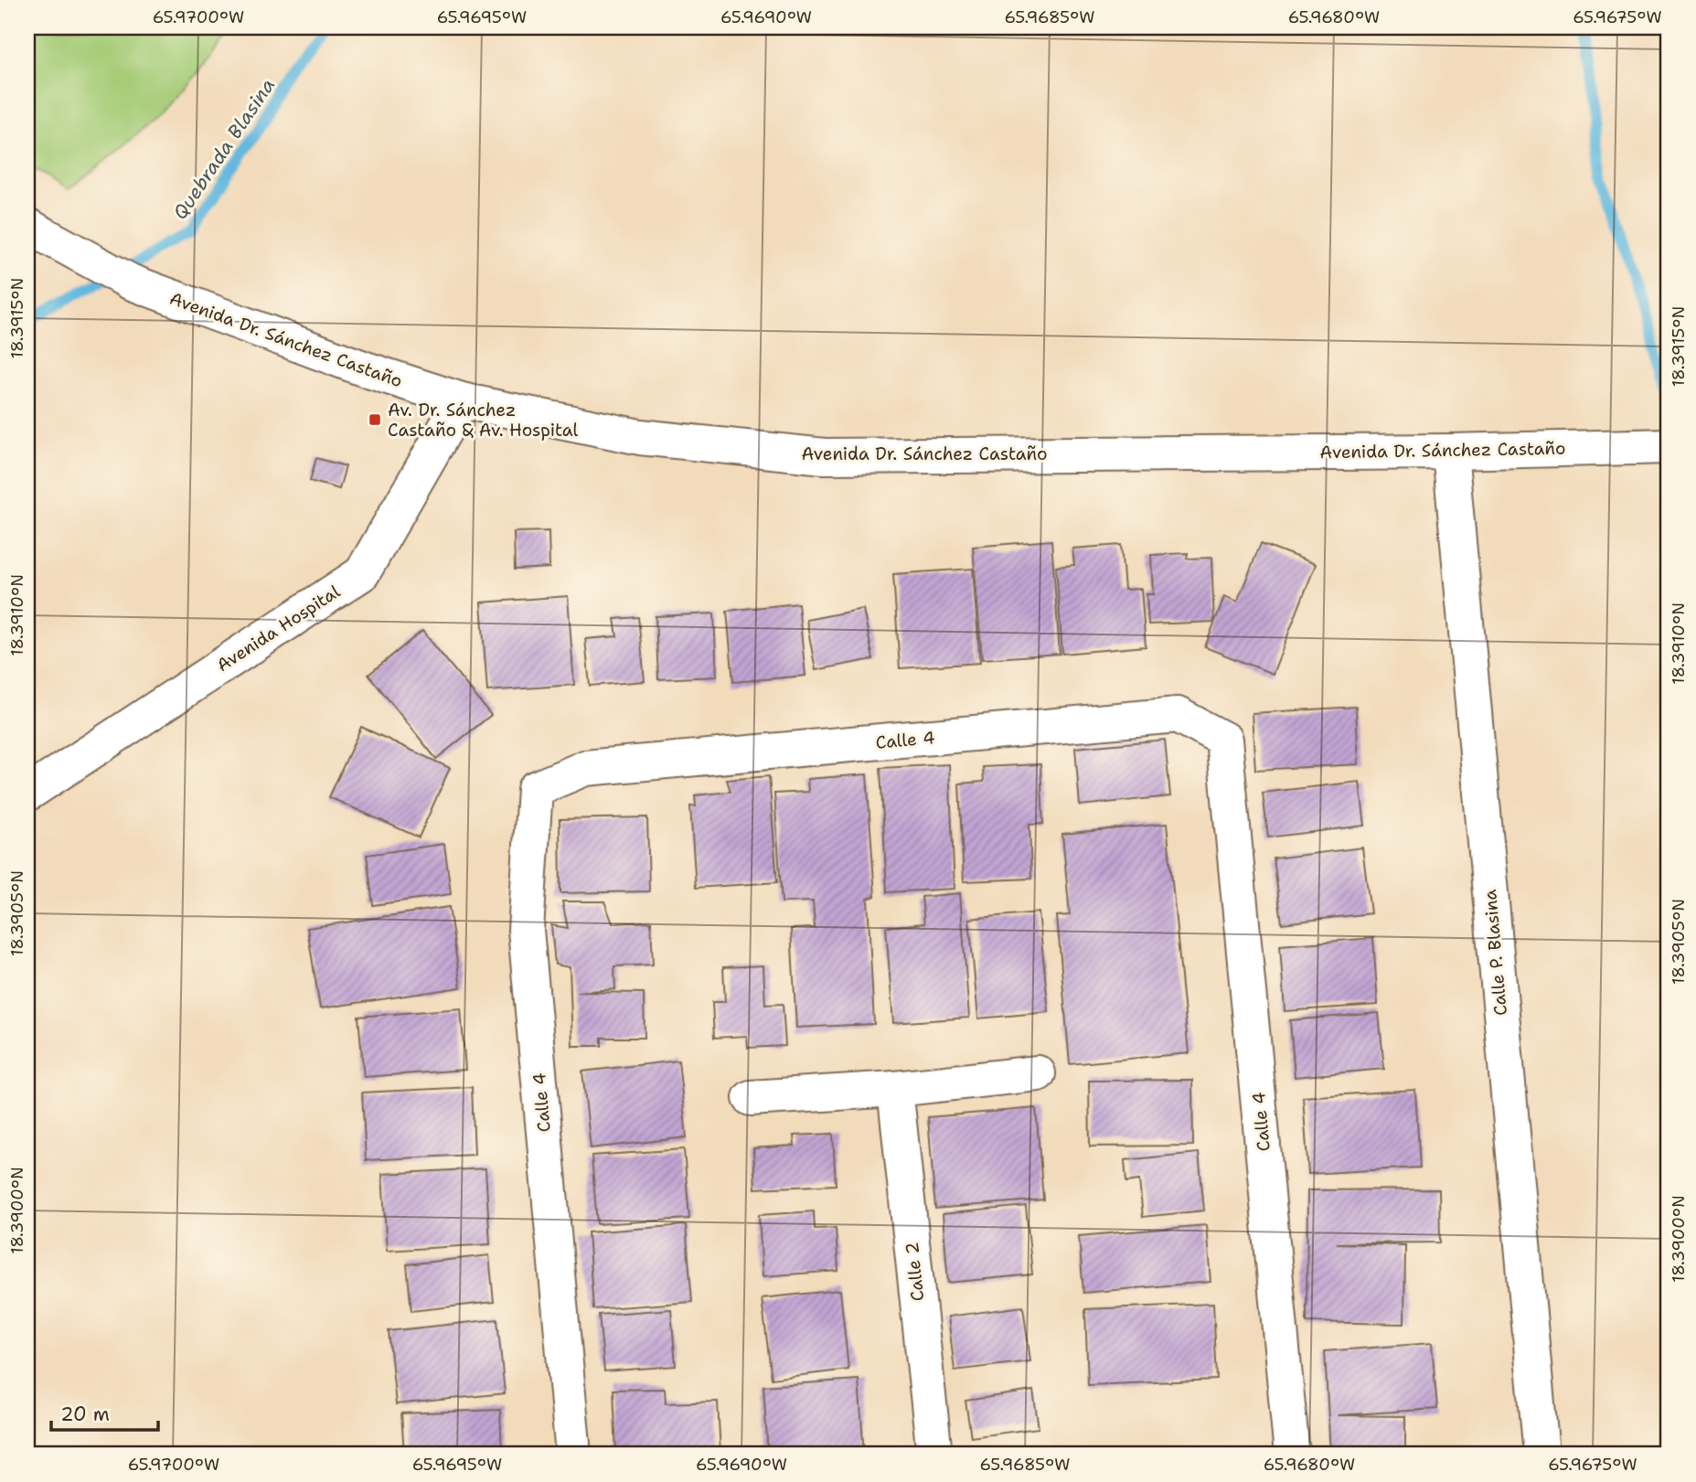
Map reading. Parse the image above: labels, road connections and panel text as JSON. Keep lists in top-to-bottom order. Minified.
{"streets":{"street":["Avenida Dr. Sánchez Castaño","Avenida Hospital","Calle 4","Calle P. Blasina","Calle 2"]},"crossings":[["Avenida Dr. Sánchez Castaño","Avenida Hospital"],["Avenida Dr. Sánchez Castaño","Calle P. Blasina"]],"water":["Quebrada Blasina"],"places":{"transit":["Av. Dr. Sánchez Castaño & Av. Hospital"]},"scale_bar":"20 m","coordinates":["65.9700°W","65.9695°W","65.9690°W","65.9685°W","65.9680°W","65.9675°W","18.3915°N","18.3910°N","18.3905°N","18.3900°N"]}
